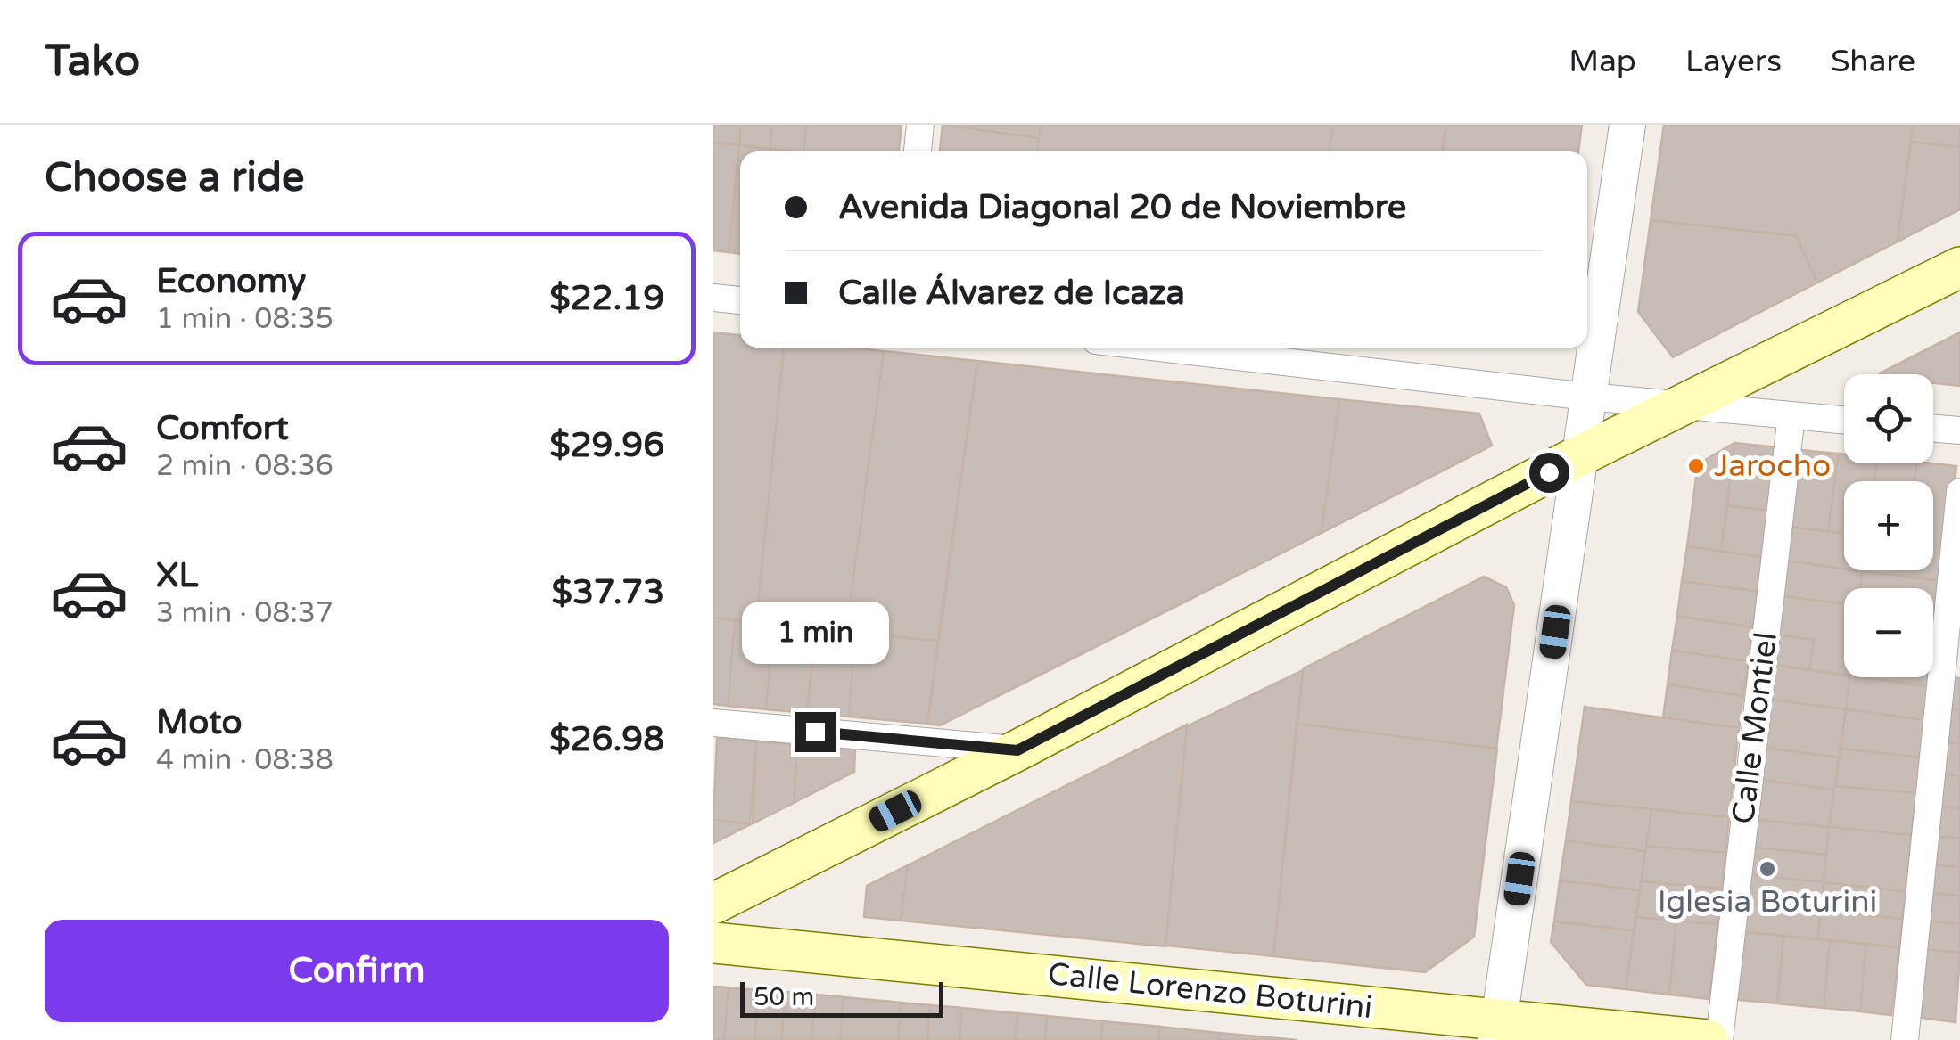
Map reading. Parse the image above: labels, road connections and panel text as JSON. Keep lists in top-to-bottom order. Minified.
{"streets":{"main road":["Calle Lorenzo Boturini"],"street":["Calle Montiel"]},"places":["Jarocho","Iglesia Boturini"],"scale_bar":"50 m","page":{"header":"Tako","nav":["Map","Layers","Share"],"heading":"Choose a ride","banner":["Avenida Diagonal 20 de Noviembre","Calle Álvarez de Icaza"],"list":[{"name":"Economy","note":"1 min · 08:35","value":"$22.19"},{"name":"Comfort","note":"2 min · 08:36","value":"$29.96"},{"name":"XL","note":"3 min · 08:37","value":"$37.73"},{"name":"Moto","note":"4 min · 08:38","value":"$26.98"}],"map_buttons":["+","−"],"bubble":"1 min","buttons":"Confirm","scale":"50 m"}}
